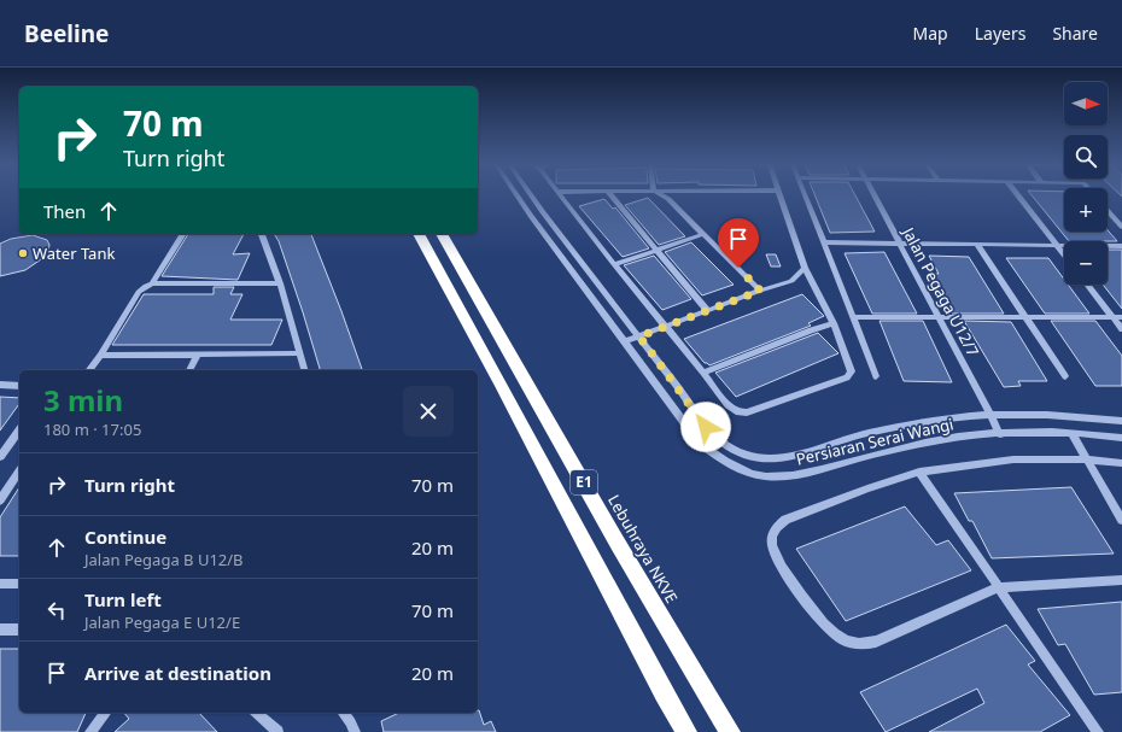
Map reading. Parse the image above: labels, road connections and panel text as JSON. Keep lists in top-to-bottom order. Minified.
{"streets":{"highway":["E1","Lebuhraya NKVE"],"street":["Jalan Pegaga U12/7","Persiaran Serai Wangi"]},"crossings":[["Jalan Pegaga U12/7","Persiaran Serai Wangi"]],"places":["Water Tank"],"north":"right","page":{"header":"Beeline","nav":["Map","Layers","Share"],"map_buttons":["+","−"],"turn":["70 m","Turn right"],"then":"Then","heading":["3 min","180 m · 17:05"],"list":[{"name":"Turn right","value":"70 m"},{"name":"Continue","note":"Jalan Pegaga B U12/B","value":"20 m"},{"name":"Turn left","note":"Jalan Pegaga E U12/E","value":"70 m"},{"name":"Arrive at destination","value":"20 m"}]}}
